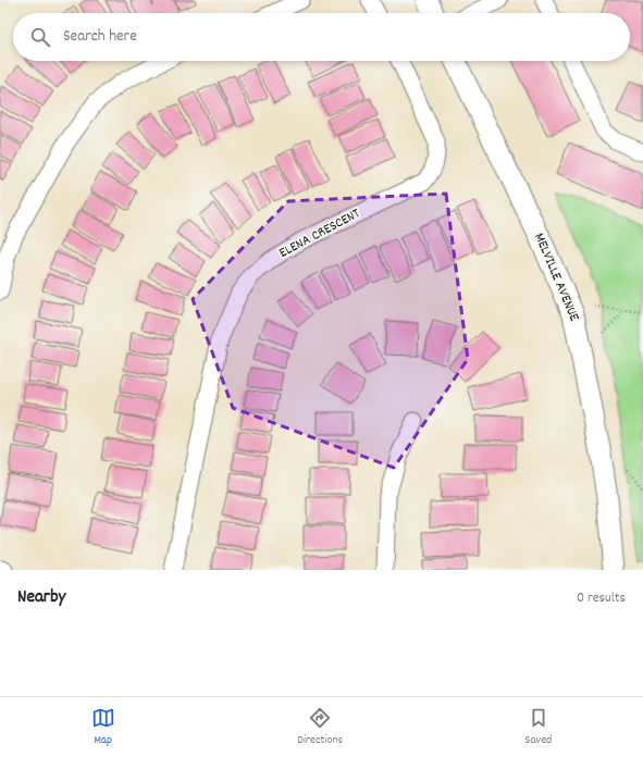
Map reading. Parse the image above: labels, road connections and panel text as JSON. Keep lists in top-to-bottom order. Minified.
{"streets":{"street":["ELENA CRESCENT","MELVILLE AVENUE"]},"page":{"search":"Search here","heading":["Nearby","0 results"],"nav":["Map","Directions","Saved"]}}
